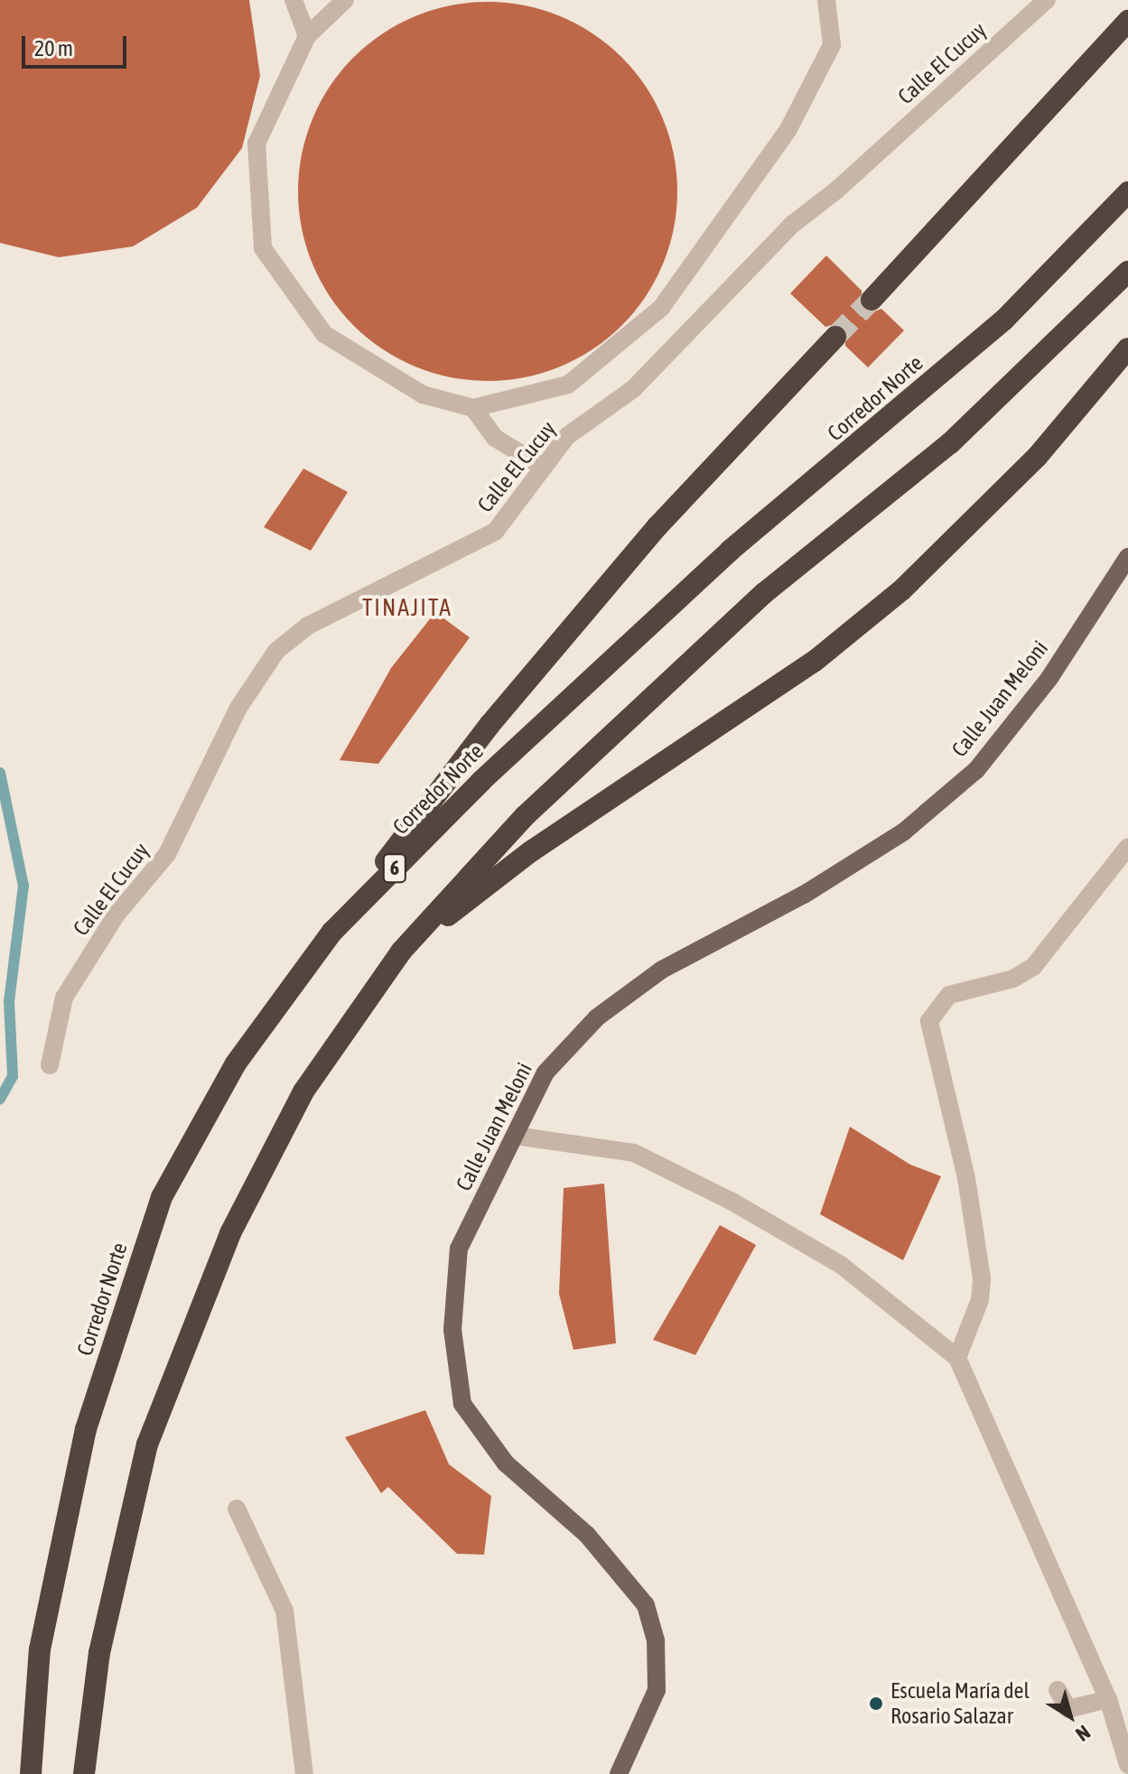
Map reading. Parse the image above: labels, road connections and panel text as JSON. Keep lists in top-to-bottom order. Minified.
{"streets":{"highway":["Corredor Norte","6"],"main road":["Calle Juan Meloni"],"street":["Calle El Cucuy"]},"districts":["TINAJITA"],"places":["Escuela María del Rosario Salazar"],"scale_bar":"20 m","north":"bottom right"}
